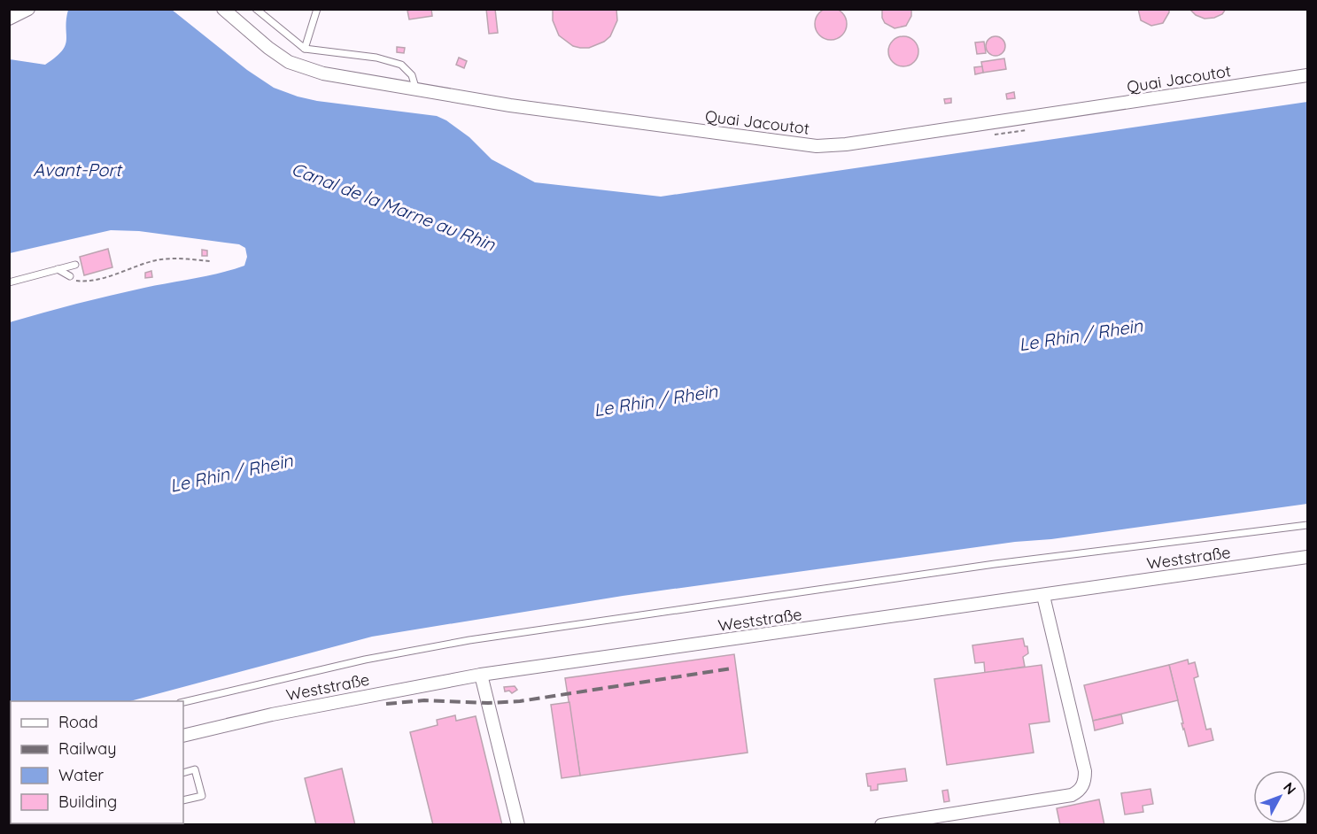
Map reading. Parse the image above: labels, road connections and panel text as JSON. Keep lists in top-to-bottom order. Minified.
{"streets":{"street":["Quai Jacoutot","Weststraße"]},"water":["Avant-Port","Canal de la Marne au Rhin","Le Rhin / Rhein"],"legend":["Road","Railway","Water","Building"],"north":"top right"}
